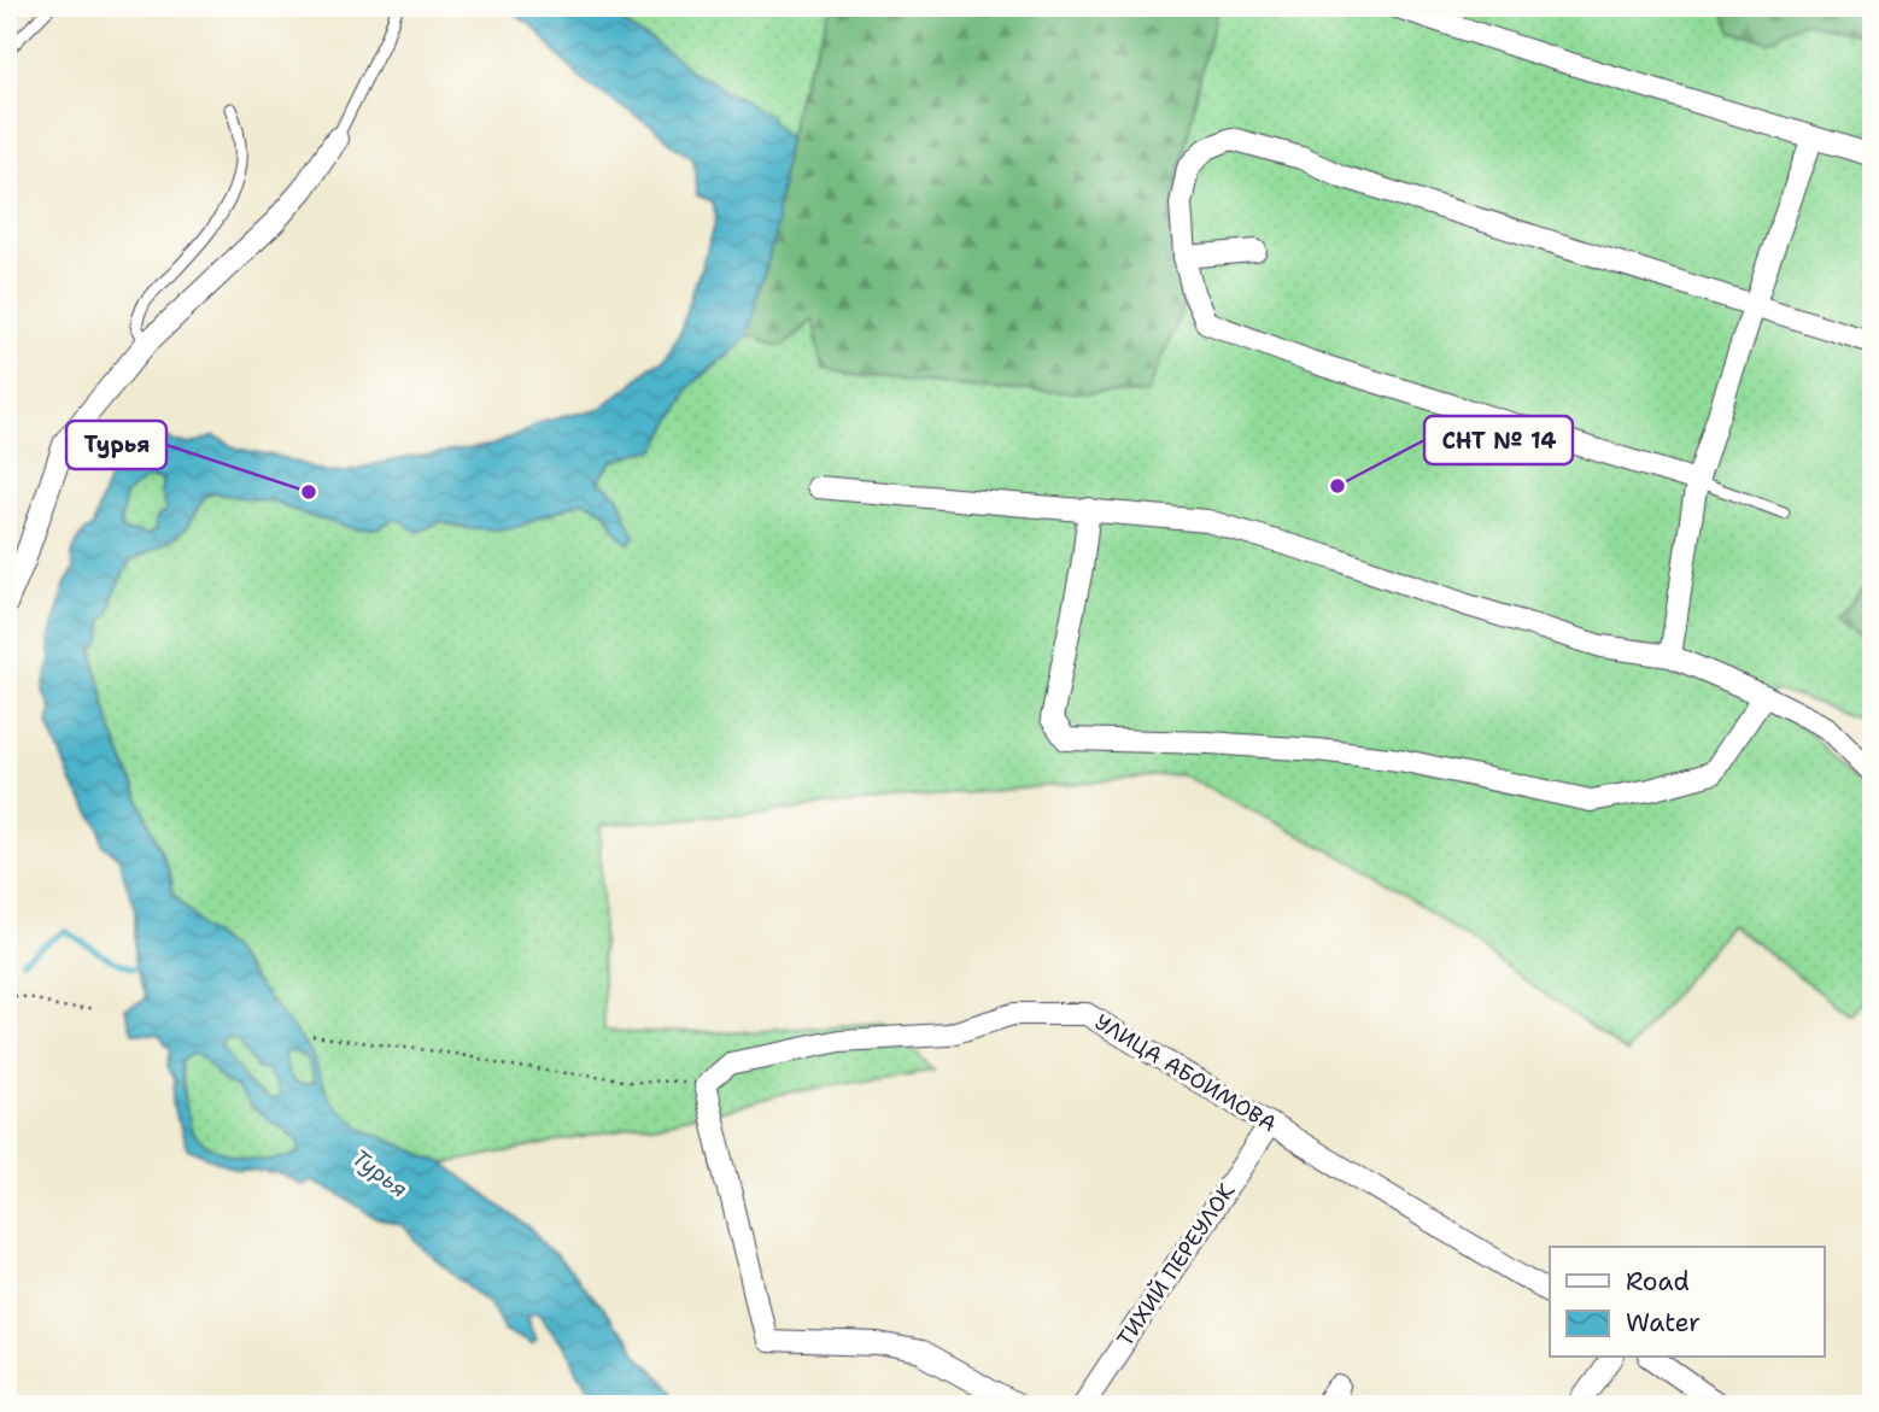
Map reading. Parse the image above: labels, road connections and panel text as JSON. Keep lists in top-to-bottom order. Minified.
{"streets":{"street":["УЛИЦА АБОИМОВА","ТИХИЙ ПЕРЕУЛОК"]},"crossings":[["УЛИЦА АБОИМОВА","ТИХИЙ ПЕРЕУЛОК"]],"water":["Турья"],"places":["СНТ № 14","Турья"],"legend":["Road","Water"]}
